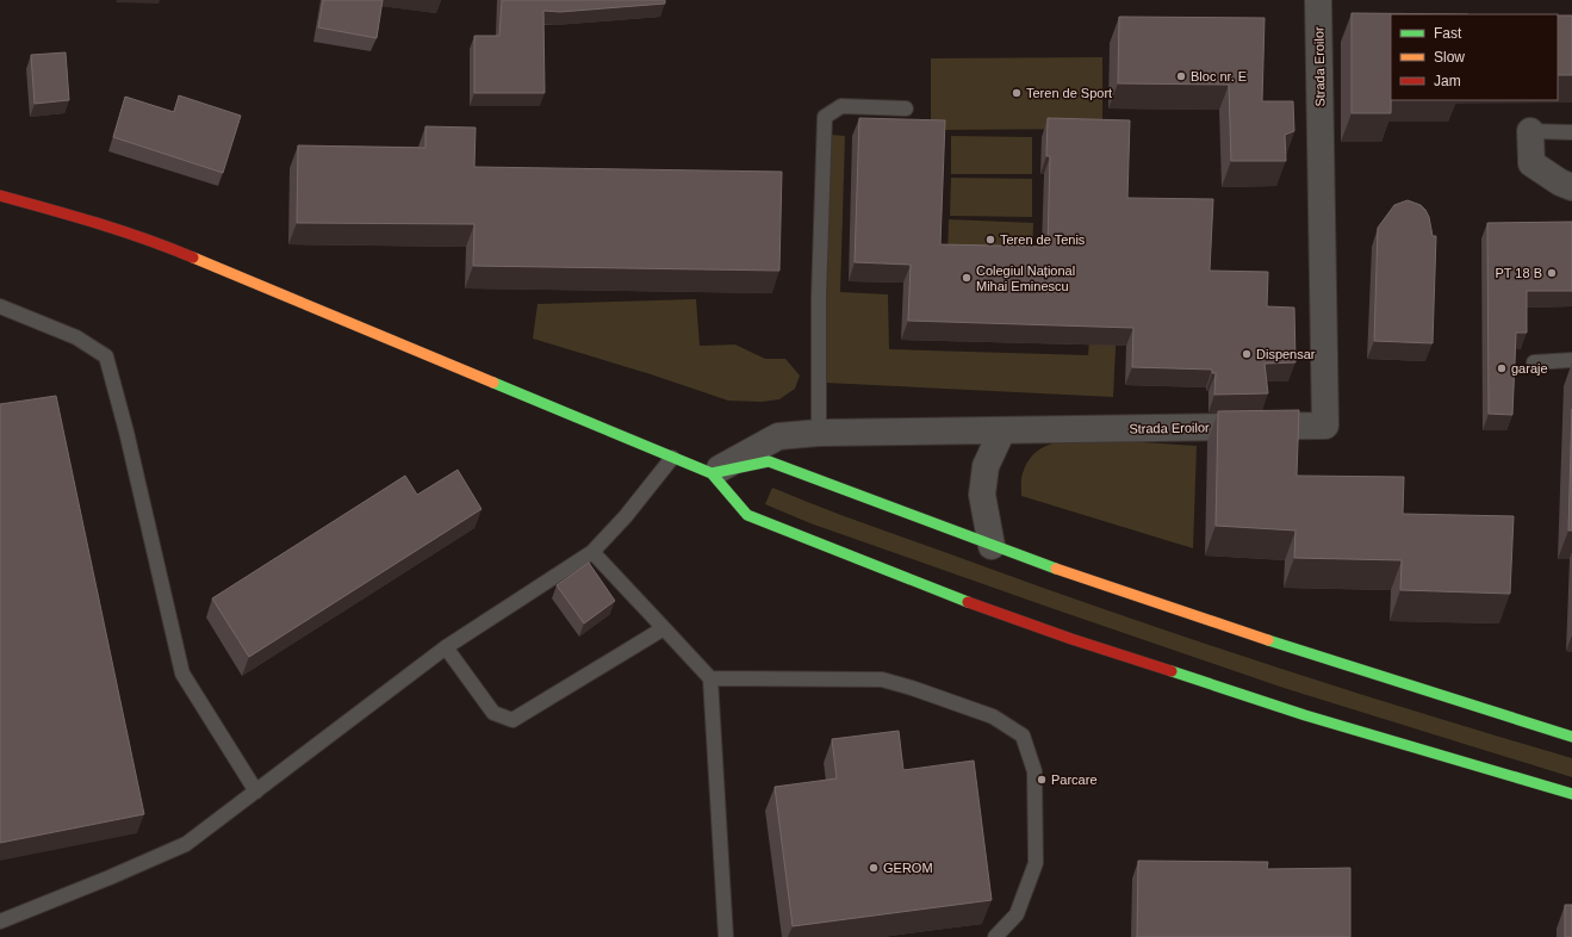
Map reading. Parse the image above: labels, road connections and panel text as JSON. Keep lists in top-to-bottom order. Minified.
{"streets":{"street":["Strada Eroilor"]},"places":["Bloc nr. E","Teren de Sport","Teren de Tenis","PT 18 B","Colegiul Național Mihai Eminescu","Dispensar","garaje","Parcare","GEROM"],"legend":["Fast","Slow","Jam"]}
